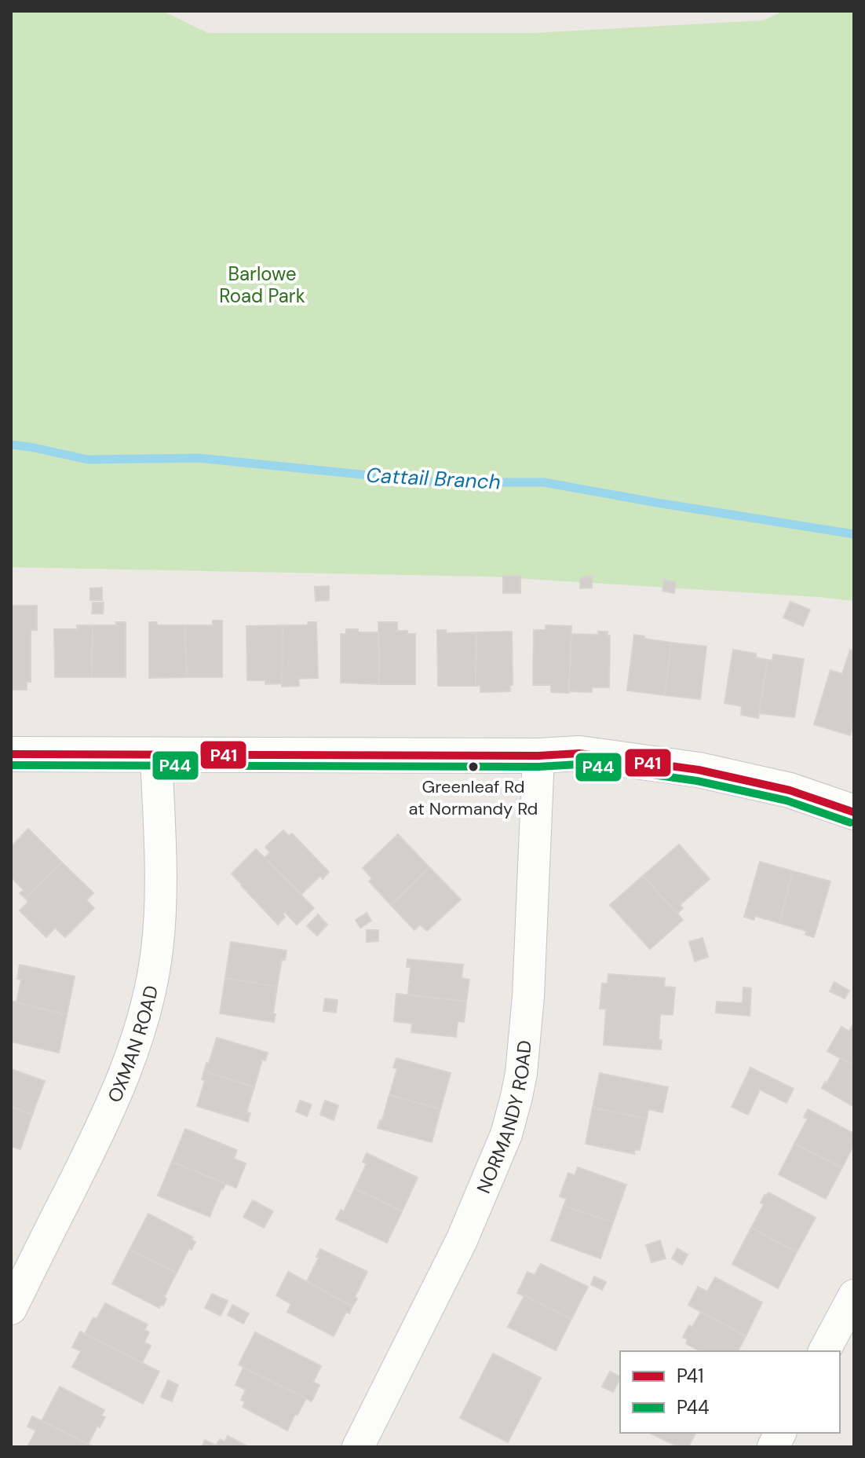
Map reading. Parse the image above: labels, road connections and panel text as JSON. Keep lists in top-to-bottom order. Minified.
{"streets":{"street":["OXMAN ROAD","NORMANDY ROAD"]},"water":["Cattail Branch"],"parks":["Barlowe Road Park"],"places":["Greenleaf Rd at Normandy Rd"],"lines":["transit line P41","transit line P44"],"legend":["P41","P44"]}
